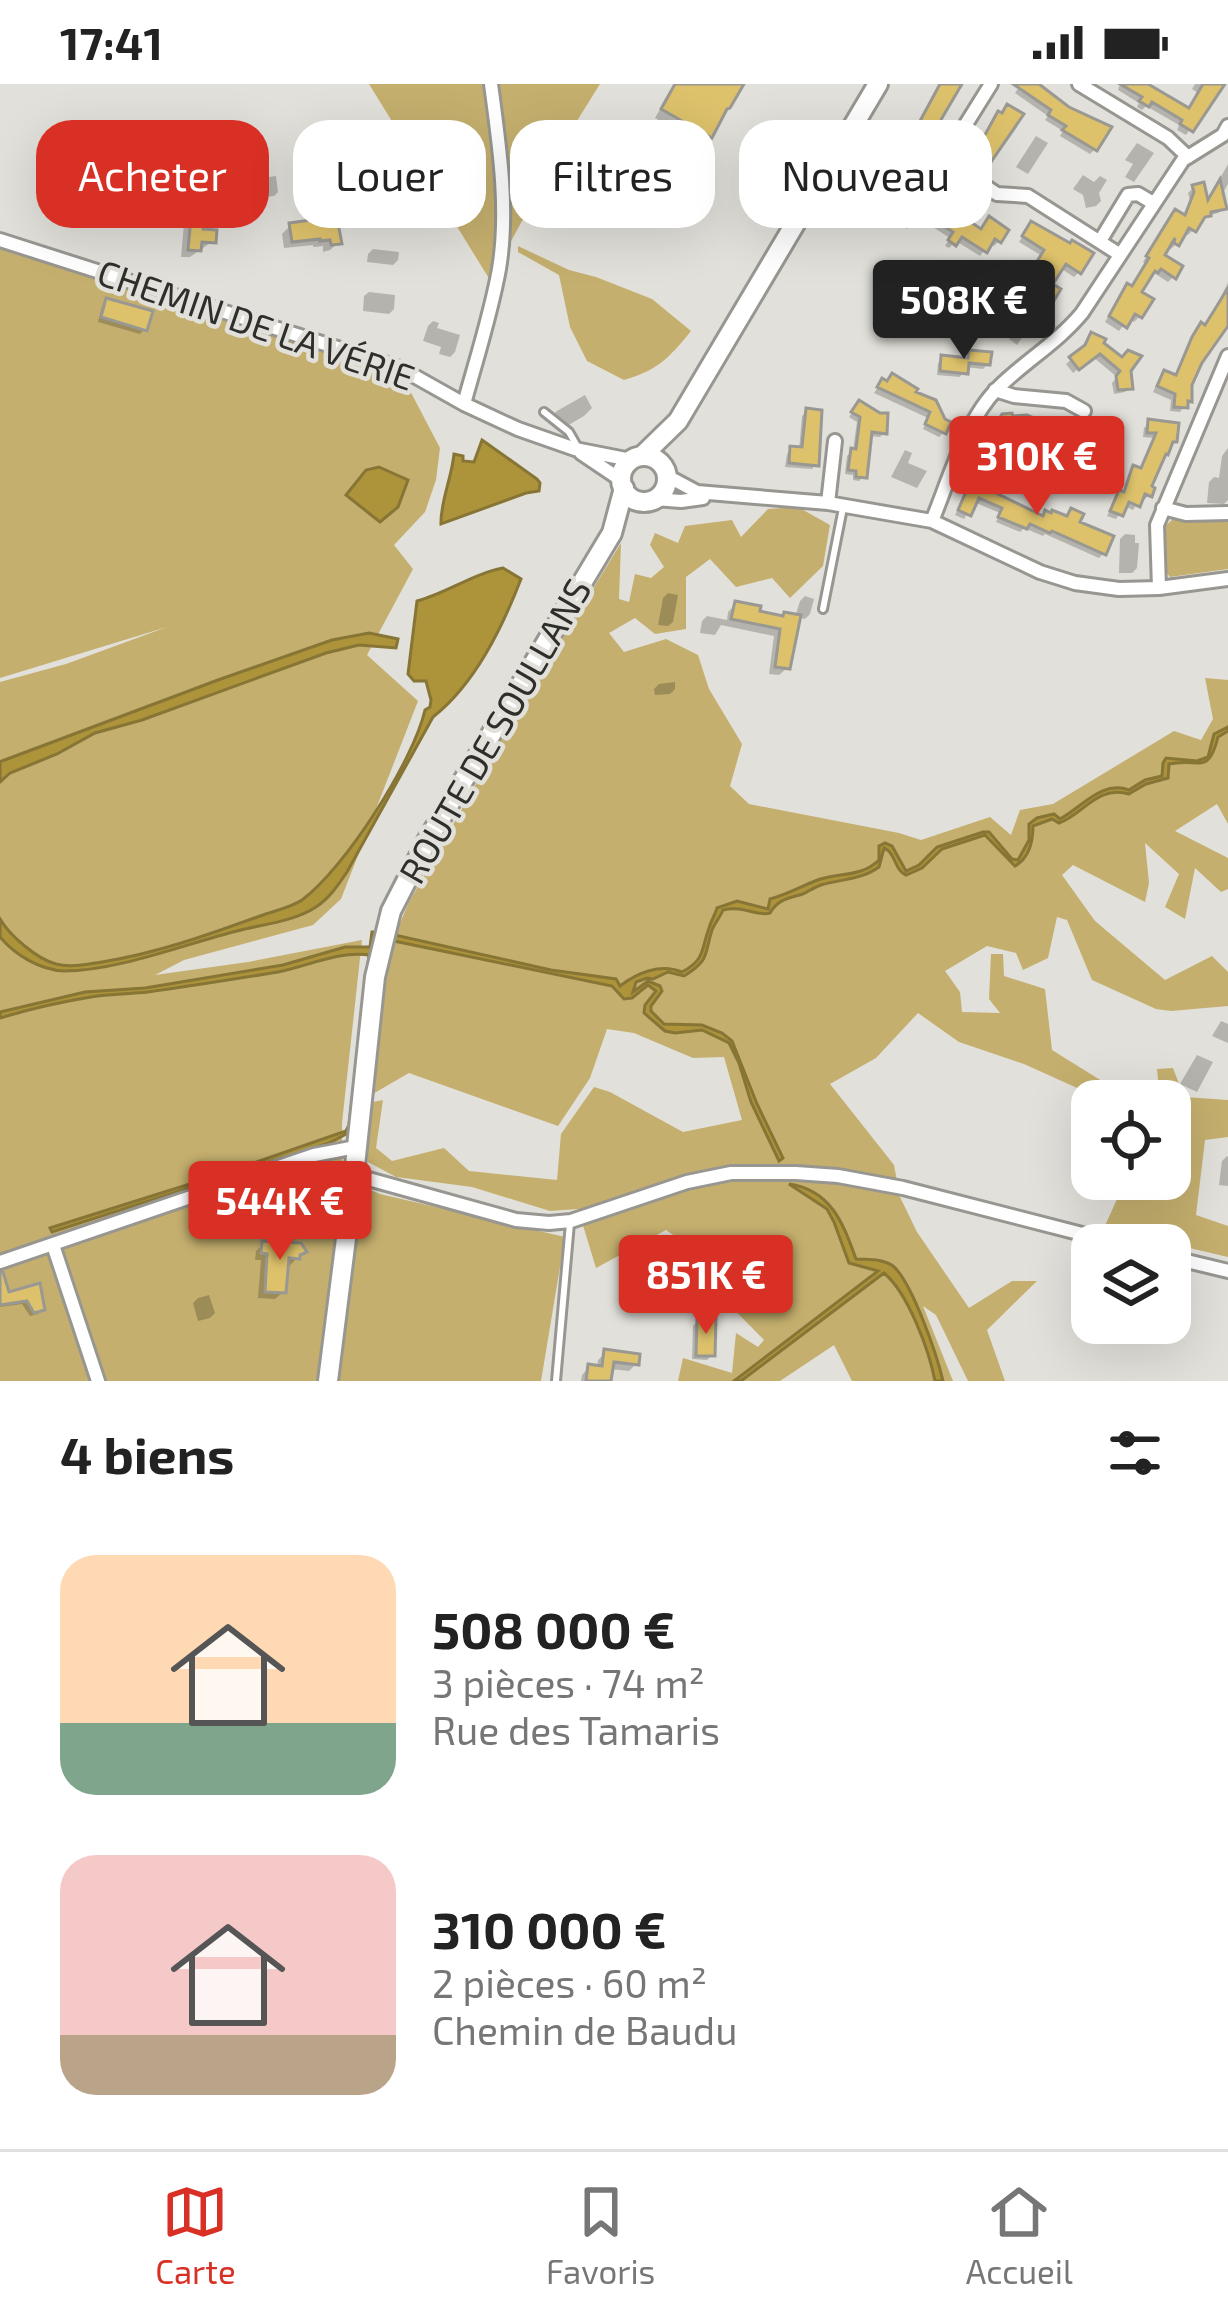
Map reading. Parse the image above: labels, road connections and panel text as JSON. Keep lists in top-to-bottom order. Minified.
{"streets":{"main road":["ROUTE DE SOULLANS"],"street":["CHEMIN DE LA VÉRIE"]},"crossings":[["CHEMIN DE LA VÉRIE","ROUTE DE SOULLANS"]],"page":{"status":"17:41","chip":["Acheter","Louer","Filtres","Nouveau"],"price":["508K €","310K €","544K €","851K €"],"heading":"4 biens","list":[{"name":"508 000 €","note":"3 pièces · 74 m² · Rue des Tamaris"},{"name":"310 000 €","note":"2 pièces · 60 m² · Chemin de Baudu"}],"tabs":["Carte","Favoris","Accueil"]}}
